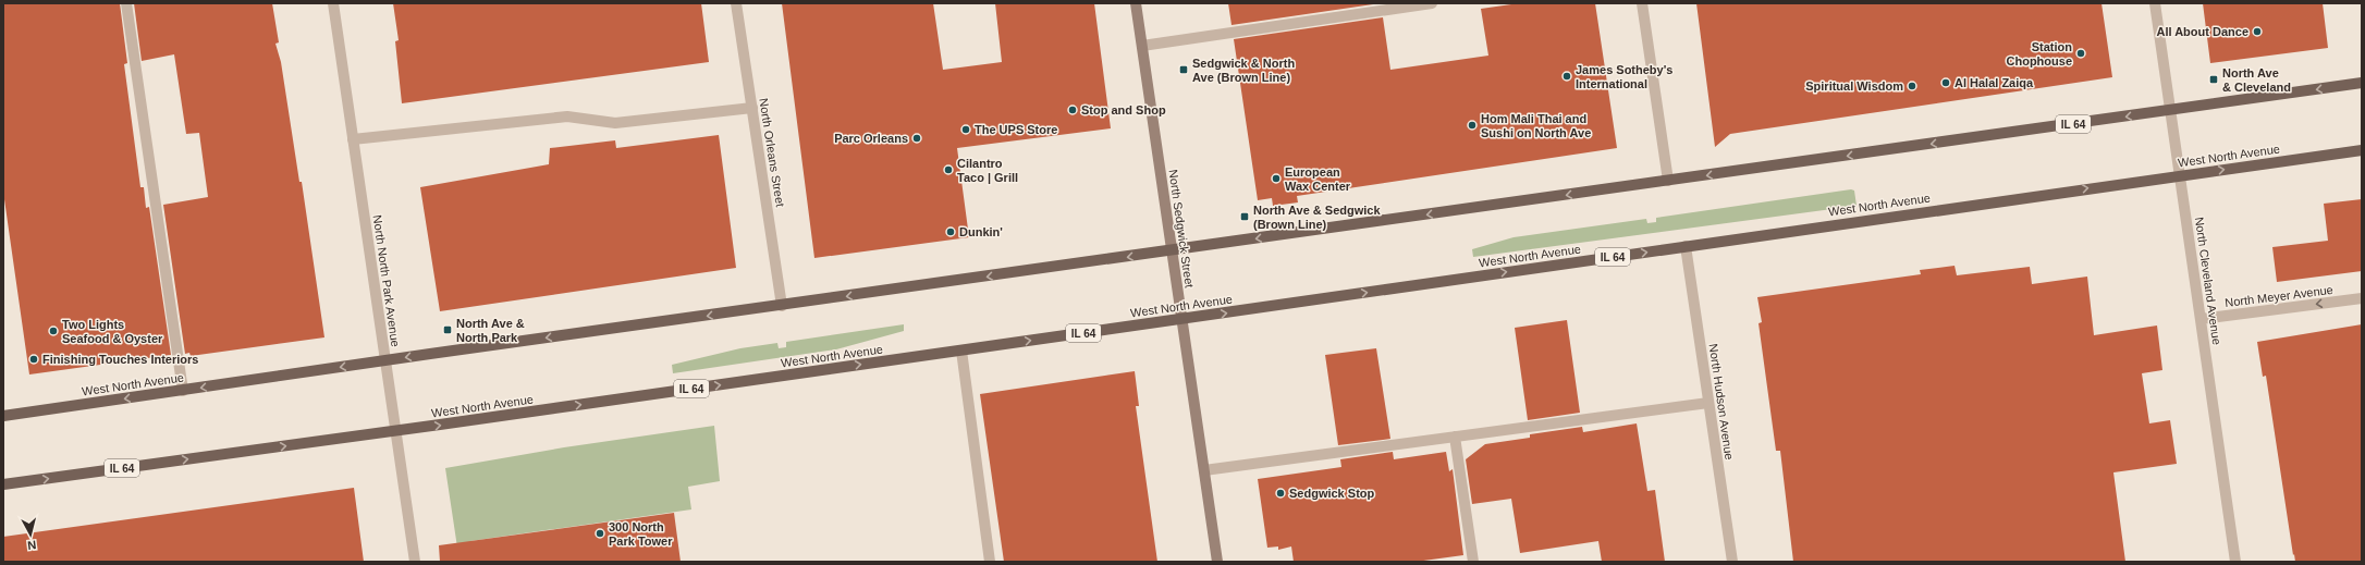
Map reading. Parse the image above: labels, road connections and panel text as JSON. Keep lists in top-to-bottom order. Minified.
{"streets":{"main road":["IL 64","West North Avenue"],"street":["North Orleans Street","North Sedgwick Street","North North Park Avenue","North Cleveland Avenue","North Meyer Avenue","North Hudson Avenue"]},"crossings":[["North Orleans Street","West North Avenue"],["West North Avenue","North Sedgwick Street"],["West North Avenue","North North Park Avenue"],["West North Avenue","North Cleveland Avenue"],["West North Avenue","North Hudson Avenue"],["North Cleveland Avenue","North Meyer Avenue"]],"one_way":["North Meyer Avenue"],"places":{"other":["All About Dance","Station Chophouse","James Sotheby's International","Al Halal Zaiqa","Spiritual Wisdom","Stop and Shop","Hom Mali Thai and Sushi on North Ave","The UPS Store","Parc Orleans","Cilantro Taco | Grill","European Wax Center","Dunkin'","Two Lights Seafood & Oyster","Finishing Touches Interiors","Sedgwick Stop","300 North Park Tower"],"transit":["Sedgwick & North Ave (Brown Line)","North Ave & Cleveland","North Ave & Sedgwick (Brown Line)","North Ave & North Park"]},"north":"bottom"}
